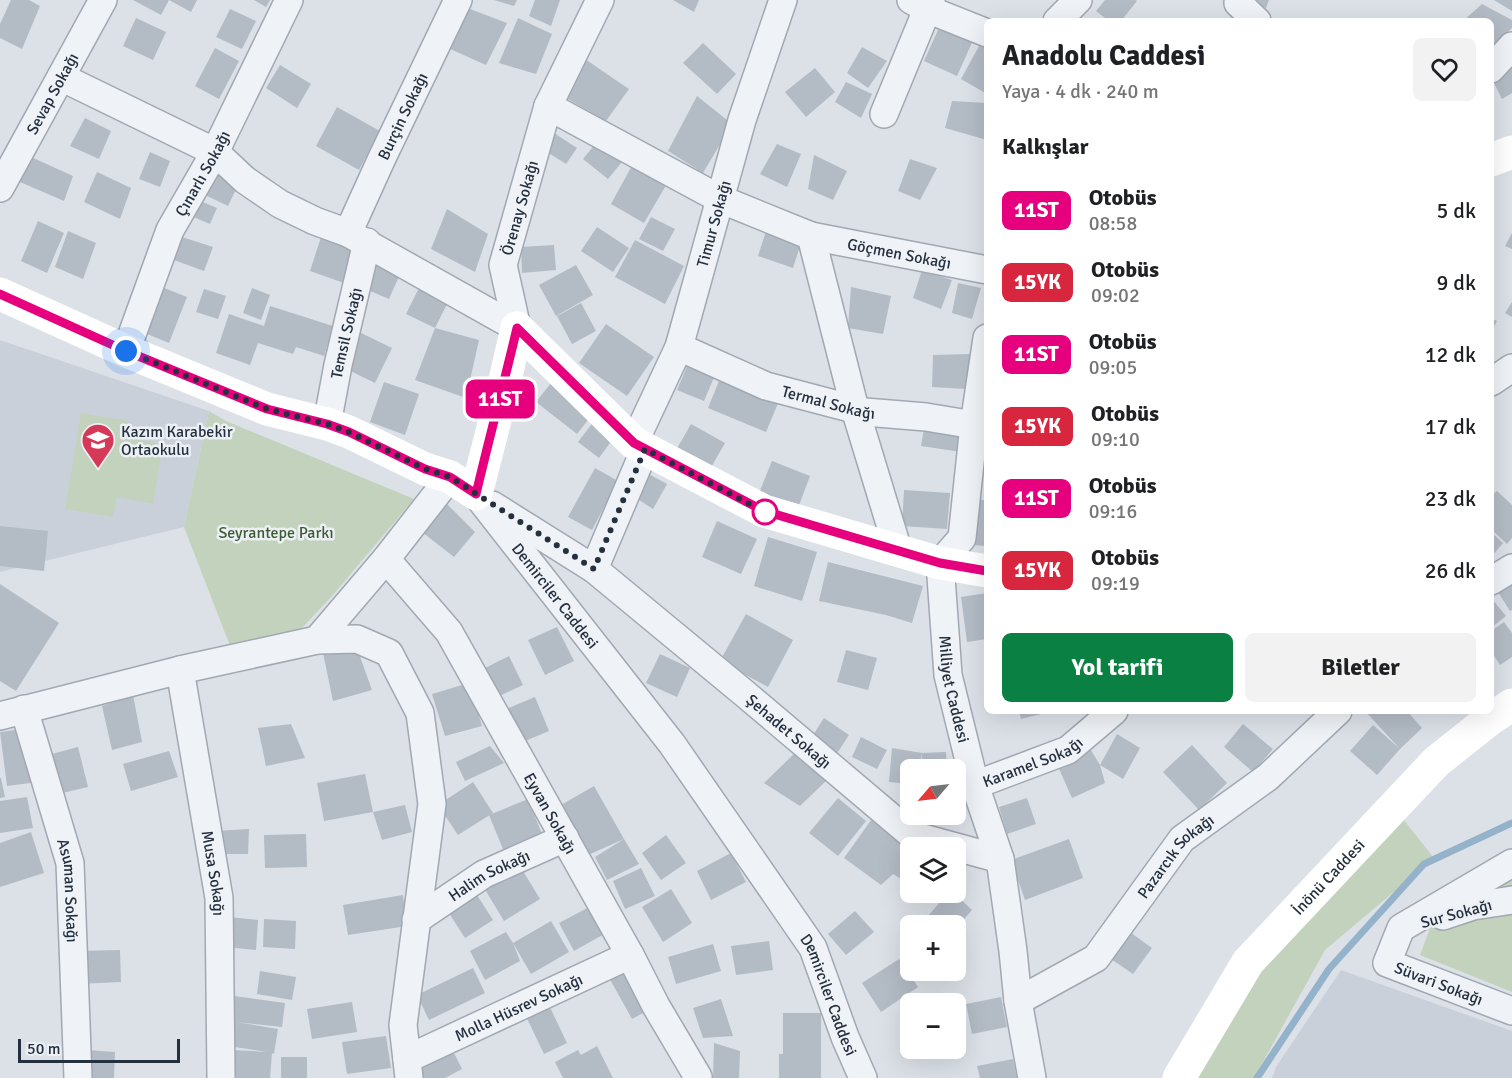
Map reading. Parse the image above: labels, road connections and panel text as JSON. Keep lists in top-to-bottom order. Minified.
{"streets":{"street":["Sevap Sokağı","Burçin Sokağı","Çınarlı Sokağı","Örenay Sokağı","Timur Sokağı","Göçmen Sokağı","Temsil Sokağı","Termal Sokağı","Demirciler Caddesi","Milliyet Caddesi","Şehadet Sokağı","Karamel Sokağı","Eyvan Sokağı","Pazarcık Sokağı","Musa Sokağı","İnönü Caddesi","Halim Sokağı","Asuman Sokağı","Sur Sokağı","Süvari Sokağı","Molla Hüsrev Sokağı"]},"crossings":[["Burçin Sokağı","Temsil Sokağı"],["Örenay Sokağı","Göçmen Sokağı"],["Örenay Sokağı","Demirciler Caddesi"],["Örenay Sokağı","Şehadet Sokağı"],["Örenay Sokağı","Eyvan Sokağı"],["Timur Sokağı","Göçmen Sokağı"],["Timur Sokağı","Termal Sokağı"],["Demirciler Caddesi","Şehadet Sokağı"],["Milliyet Caddesi","Şehadet Sokağı"],["Milliyet Caddesi","Karamel Sokağı"],["Milliyet Caddesi","Pazarcık Sokağı"],["Eyvan Sokağı","Halim Sokağı"],["Eyvan Sokağı","Molla Hüsrev Sokağı"],["Sur Sokağı","Süvari Sokağı"]],"parks":["Seyrantepe Parkı"],"places":{"school or university":["Kazım Karabekir Ortaokulu"]},"lines":["bus line 11ST"],"scale_bar":"50 m","north":"bottom left","page":{"on_map":"11ST","heading":[["Anadolu Caddesi","Yaya · 4 dk · 240 m"],"Kalkışlar"],"list":[{"mark":"11ST","name":"Otobüs","note":"08:58","value":"5 dk"},{"mark":"15YK","name":"Otobüs","note":"09:02","value":"9 dk"},{"mark":"11ST","name":"Otobüs","note":"09:05","value":"12 dk"},{"mark":"15YK","name":"Otobüs","note":"09:10","value":"17 dk"},{"mark":"11ST","name":"Otobüs","note":"09:16","value":"23 dk"},{"mark":"15YK","name":"Otobüs","note":"09:19","value":"26 dk"}],"buttons":["Yol tarifi","Biletler"],"map_buttons":["+","−"],"scale":"50 m"}}
